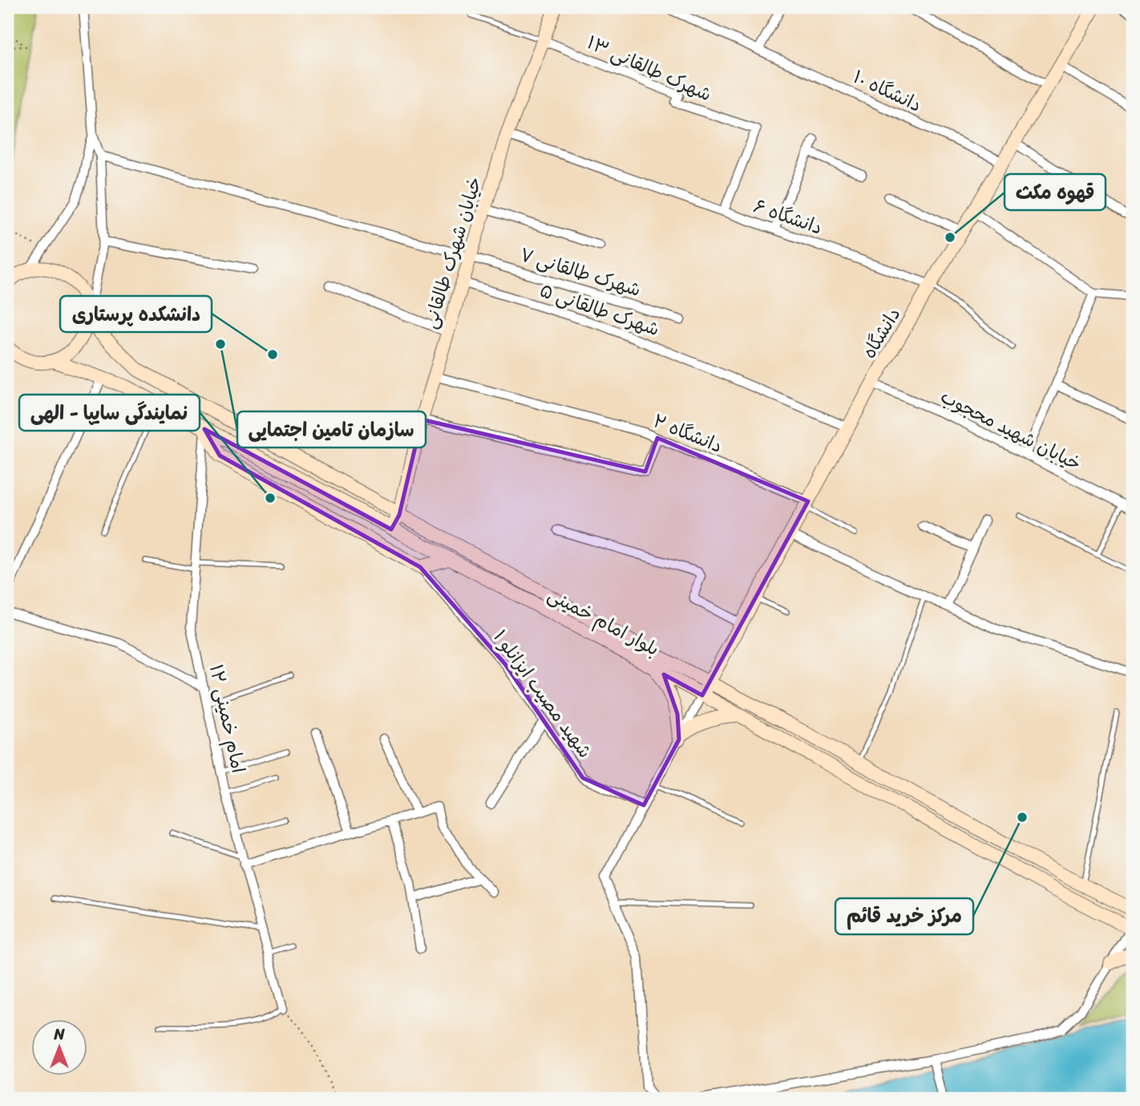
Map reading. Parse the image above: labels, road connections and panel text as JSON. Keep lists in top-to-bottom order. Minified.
{"streets":{"main road":["خیابان شهرک طالقانی","دانشگاه","بلوار امام خمینی"],"street":["شهرک طالقانی ۱۳","دانشگاه ۱۰","دانشگاه ۶","شهرک طالقانی ۷","شهرک طالقانی ۵","خیابان شهید محجوب","دانشگاه ۲","شهید مصیب ایزانلو ۱","امام خمینی ۱۲"]},"crossings":[["شهرک طالقانی ۱۳","دانشگاه ۶"],["شهرک طالقانی ۱۳","خیابان شهرک طالقانی"],["دانشگاه ۱۰","دانشگاه"],["دانشگاه ۶","خیابان شهرک طالقانی"],["دانشگاه ۶","دانشگاه"],["خیابان شهرک طالقانی","شهرک طالقانی ۷"],["خیابان شهرک طالقانی","شهرک طالقانی ۵"],["خیابان شهرک طالقانی","دانشگاه ۲"],["خیابان شهرک طالقانی","بلوار امام خمینی"],["شهرک طالقانی ۵","دانشگاه"],["دانشگاه","خیابان شهید محجوب"],["دانشگاه","دانشگاه ۲"],["دانشگاه","بلوار امام خمینی"],["بلوار امام خمینی","امام خمینی ۱۲"]],"places":["قهوه مکث","سازمان تامین اجتمایی","دانشکده پرستاری","نمایندگی سایپا - الهی","مرکز خرید قائم"],"north":"top"}
